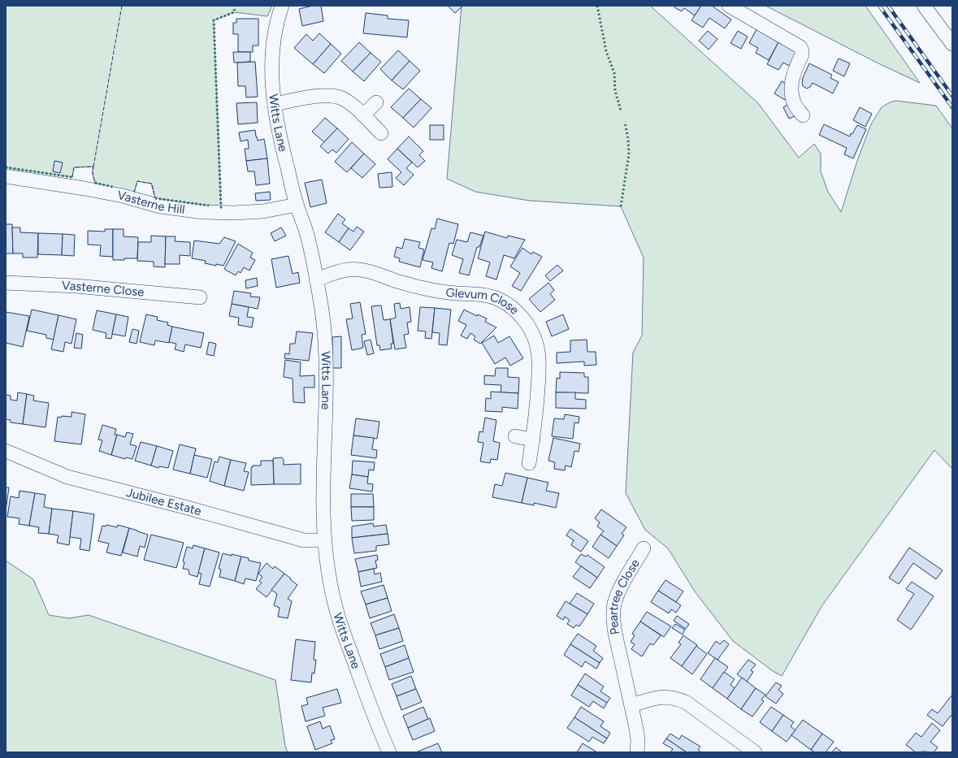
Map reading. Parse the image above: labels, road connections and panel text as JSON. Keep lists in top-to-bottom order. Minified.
{"streets":{"street":["Witts Lane","Vasterne Hill","Vasterne Close","Glevum Close","Jubilee Estate","Peartree Close"]},"crossings":[["Witts Lane","Vasterne Hill"],["Witts Lane","Glevum Close"],["Witts Lane","Jubilee Estate"]]}
